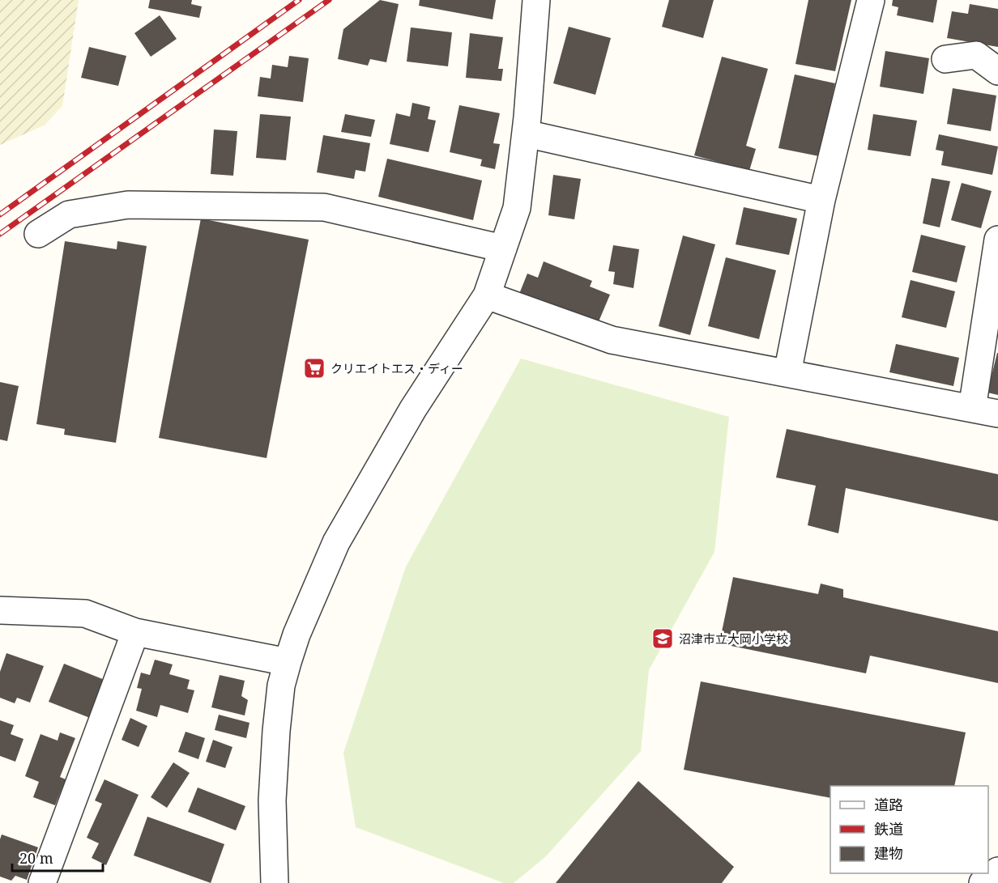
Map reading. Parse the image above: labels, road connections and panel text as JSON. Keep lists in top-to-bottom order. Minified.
{"places":{"supermarket":["クリエイトエス・ディー"],"school or university":["沼津市立大岡小学校"]},"legend":["道路","鉄道","建物"],"scale_bar":"20 m"}
